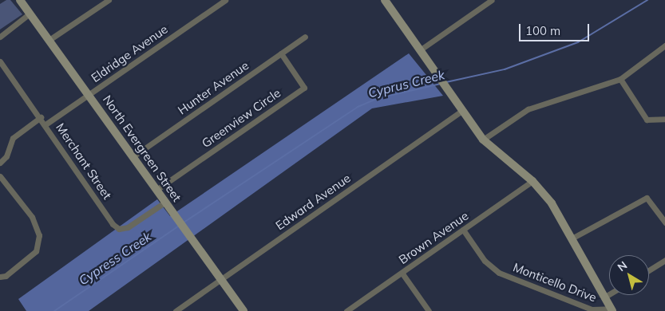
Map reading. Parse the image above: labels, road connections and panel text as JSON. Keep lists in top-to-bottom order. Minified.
{"streets":{"main road":["North Evergreen Street"],"street":["Eldridge Avenue","Hunter Avenue","Greenview Circle","Merchant Street","Edward Avenue","Brown Avenue","Monticello Drive"]},"crossings":[["Eldridge Avenue","North Evergreen Street"],["Eldridge Avenue","Merchant Street"],["Hunter Avenue","Greenview Circle"],["Hunter Avenue","North Evergreen Street"],["Greenview Circle","North Evergreen Street"],["North Evergreen Street","Merchant Street"],["North Evergreen Street","Edward Avenue"],["Brown Avenue","Monticello Drive"]],"water":["Cyprus Creek","Cypress Creek"],"scale_bar":"100 m","north":"top left"}
